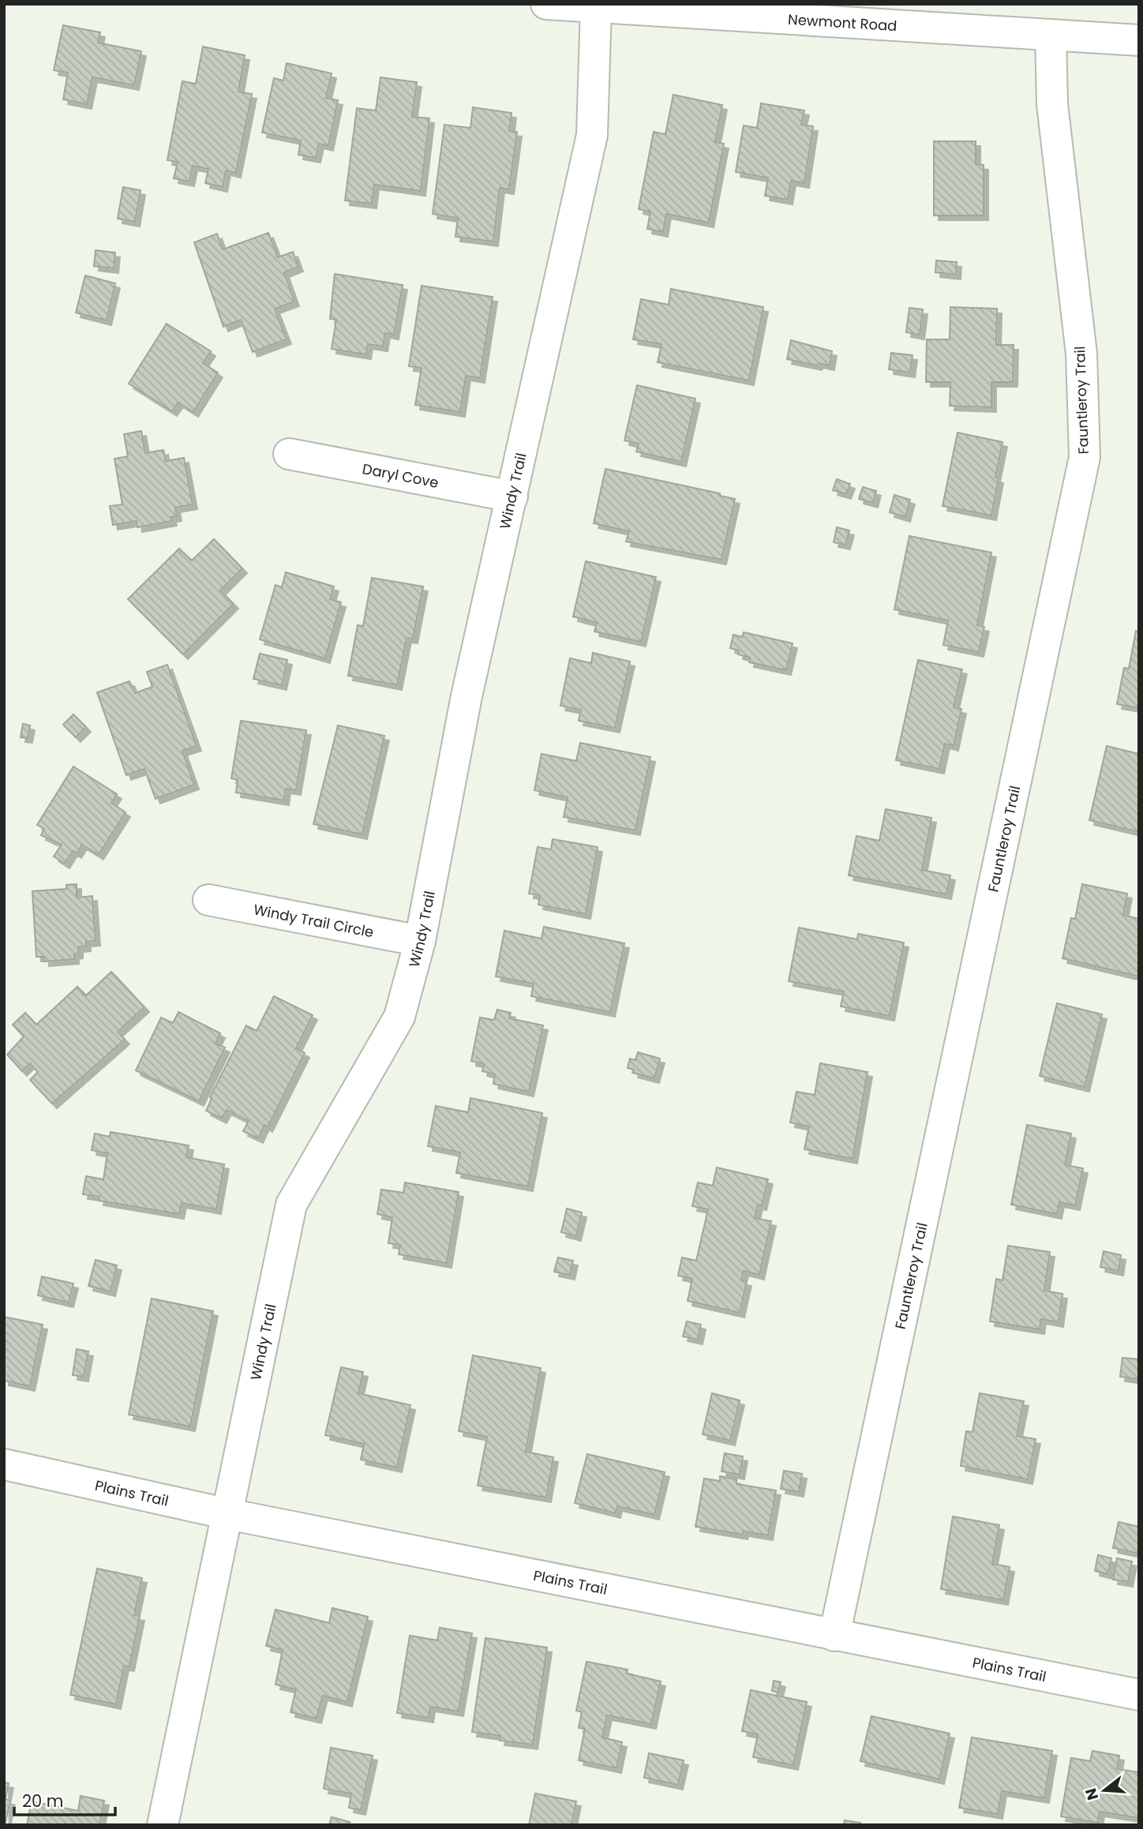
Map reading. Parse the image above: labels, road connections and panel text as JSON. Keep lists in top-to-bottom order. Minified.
{"streets":{"street":["Newmont Road","Fauntleroy Trail","Daryl Cove","Windy Trail","Windy Trail Circle","Plains Trail"]},"crossings":[["Newmont Road","Fauntleroy Trail"],["Newmont Road","Windy Trail"],["Fauntleroy Trail","Plains Trail"],["Daryl Cove","Windy Trail"],["Windy Trail","Windy Trail Circle"],["Windy Trail","Plains Trail"]],"scale_bar":"20 m","north":"left"}
